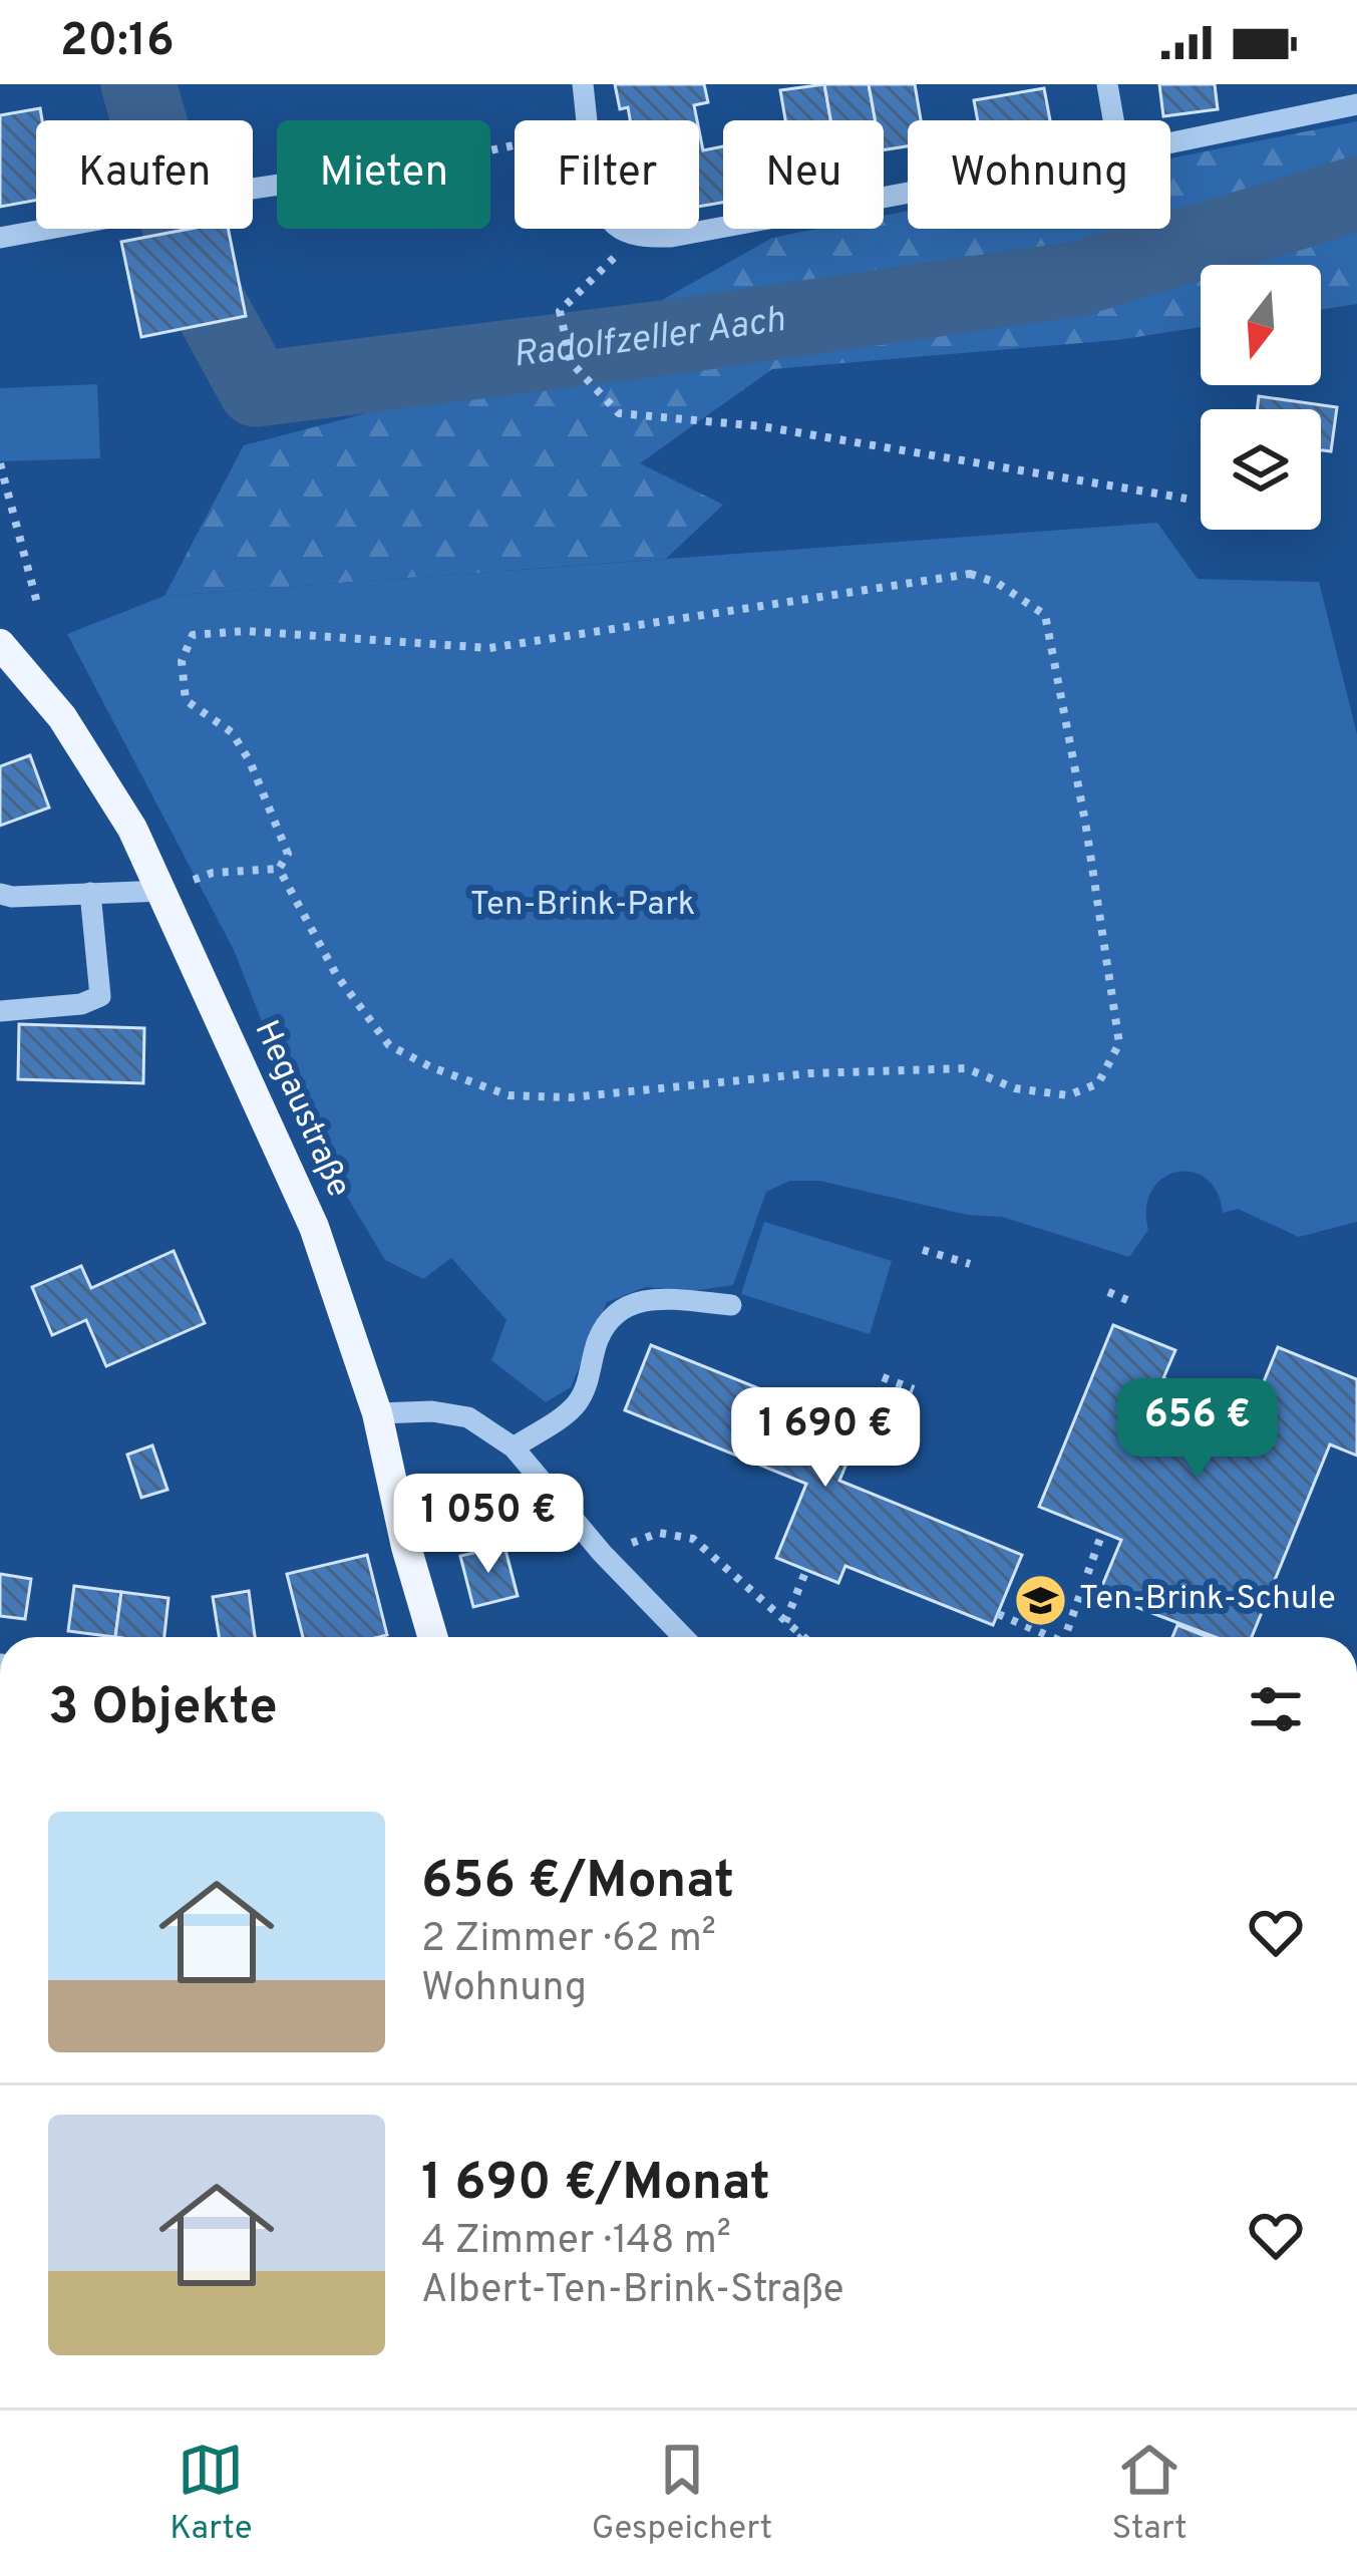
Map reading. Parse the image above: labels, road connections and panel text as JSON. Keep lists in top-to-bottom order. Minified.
{"streets":{"main road":["Hegaustraße"]},"water":["Radolfzeller Aach"],"parks":["Ten-Brink-Park"],"places":{"school or university":["Ten-Brink-Schule"]},"north":"bottom","page":{"status":"20:16","chip":["Kaufen","Mieten","Filter","Neu","Wohnung"],"price":["656 €","1 690 €","1 050 €"],"heading":"3 Objekte","list":[{"name":"656 €/Monat","note":"2 Zimmer · 62 m² · Wohnung"},{"name":"1 690 €/Monat","note":"4 Zimmer · 148 m² · Albert-Ten-Brink-Straße"}],"tabs":["Karte","Gespeichert","Start"]}}
